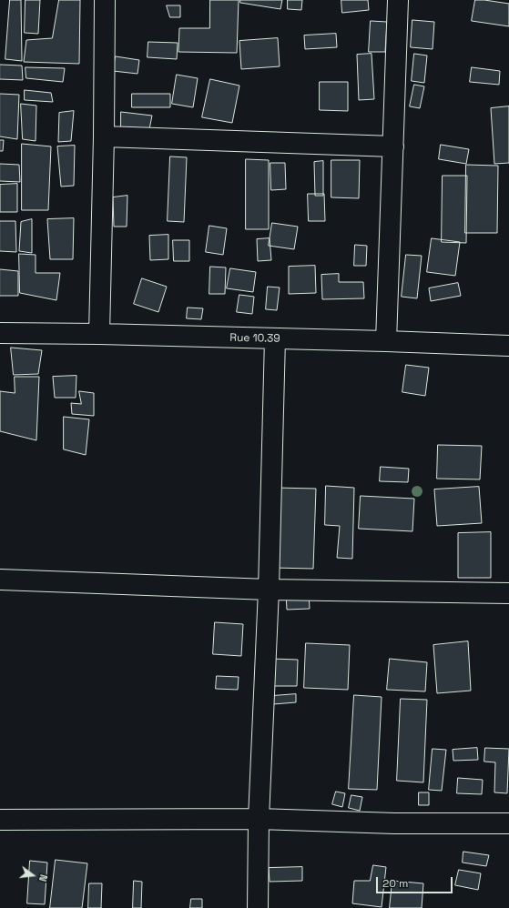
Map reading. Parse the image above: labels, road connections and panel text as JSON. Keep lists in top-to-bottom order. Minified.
{"streets":{"street":["Rue 10.39"]},"scale_bar":"20 m","north":"right"}
